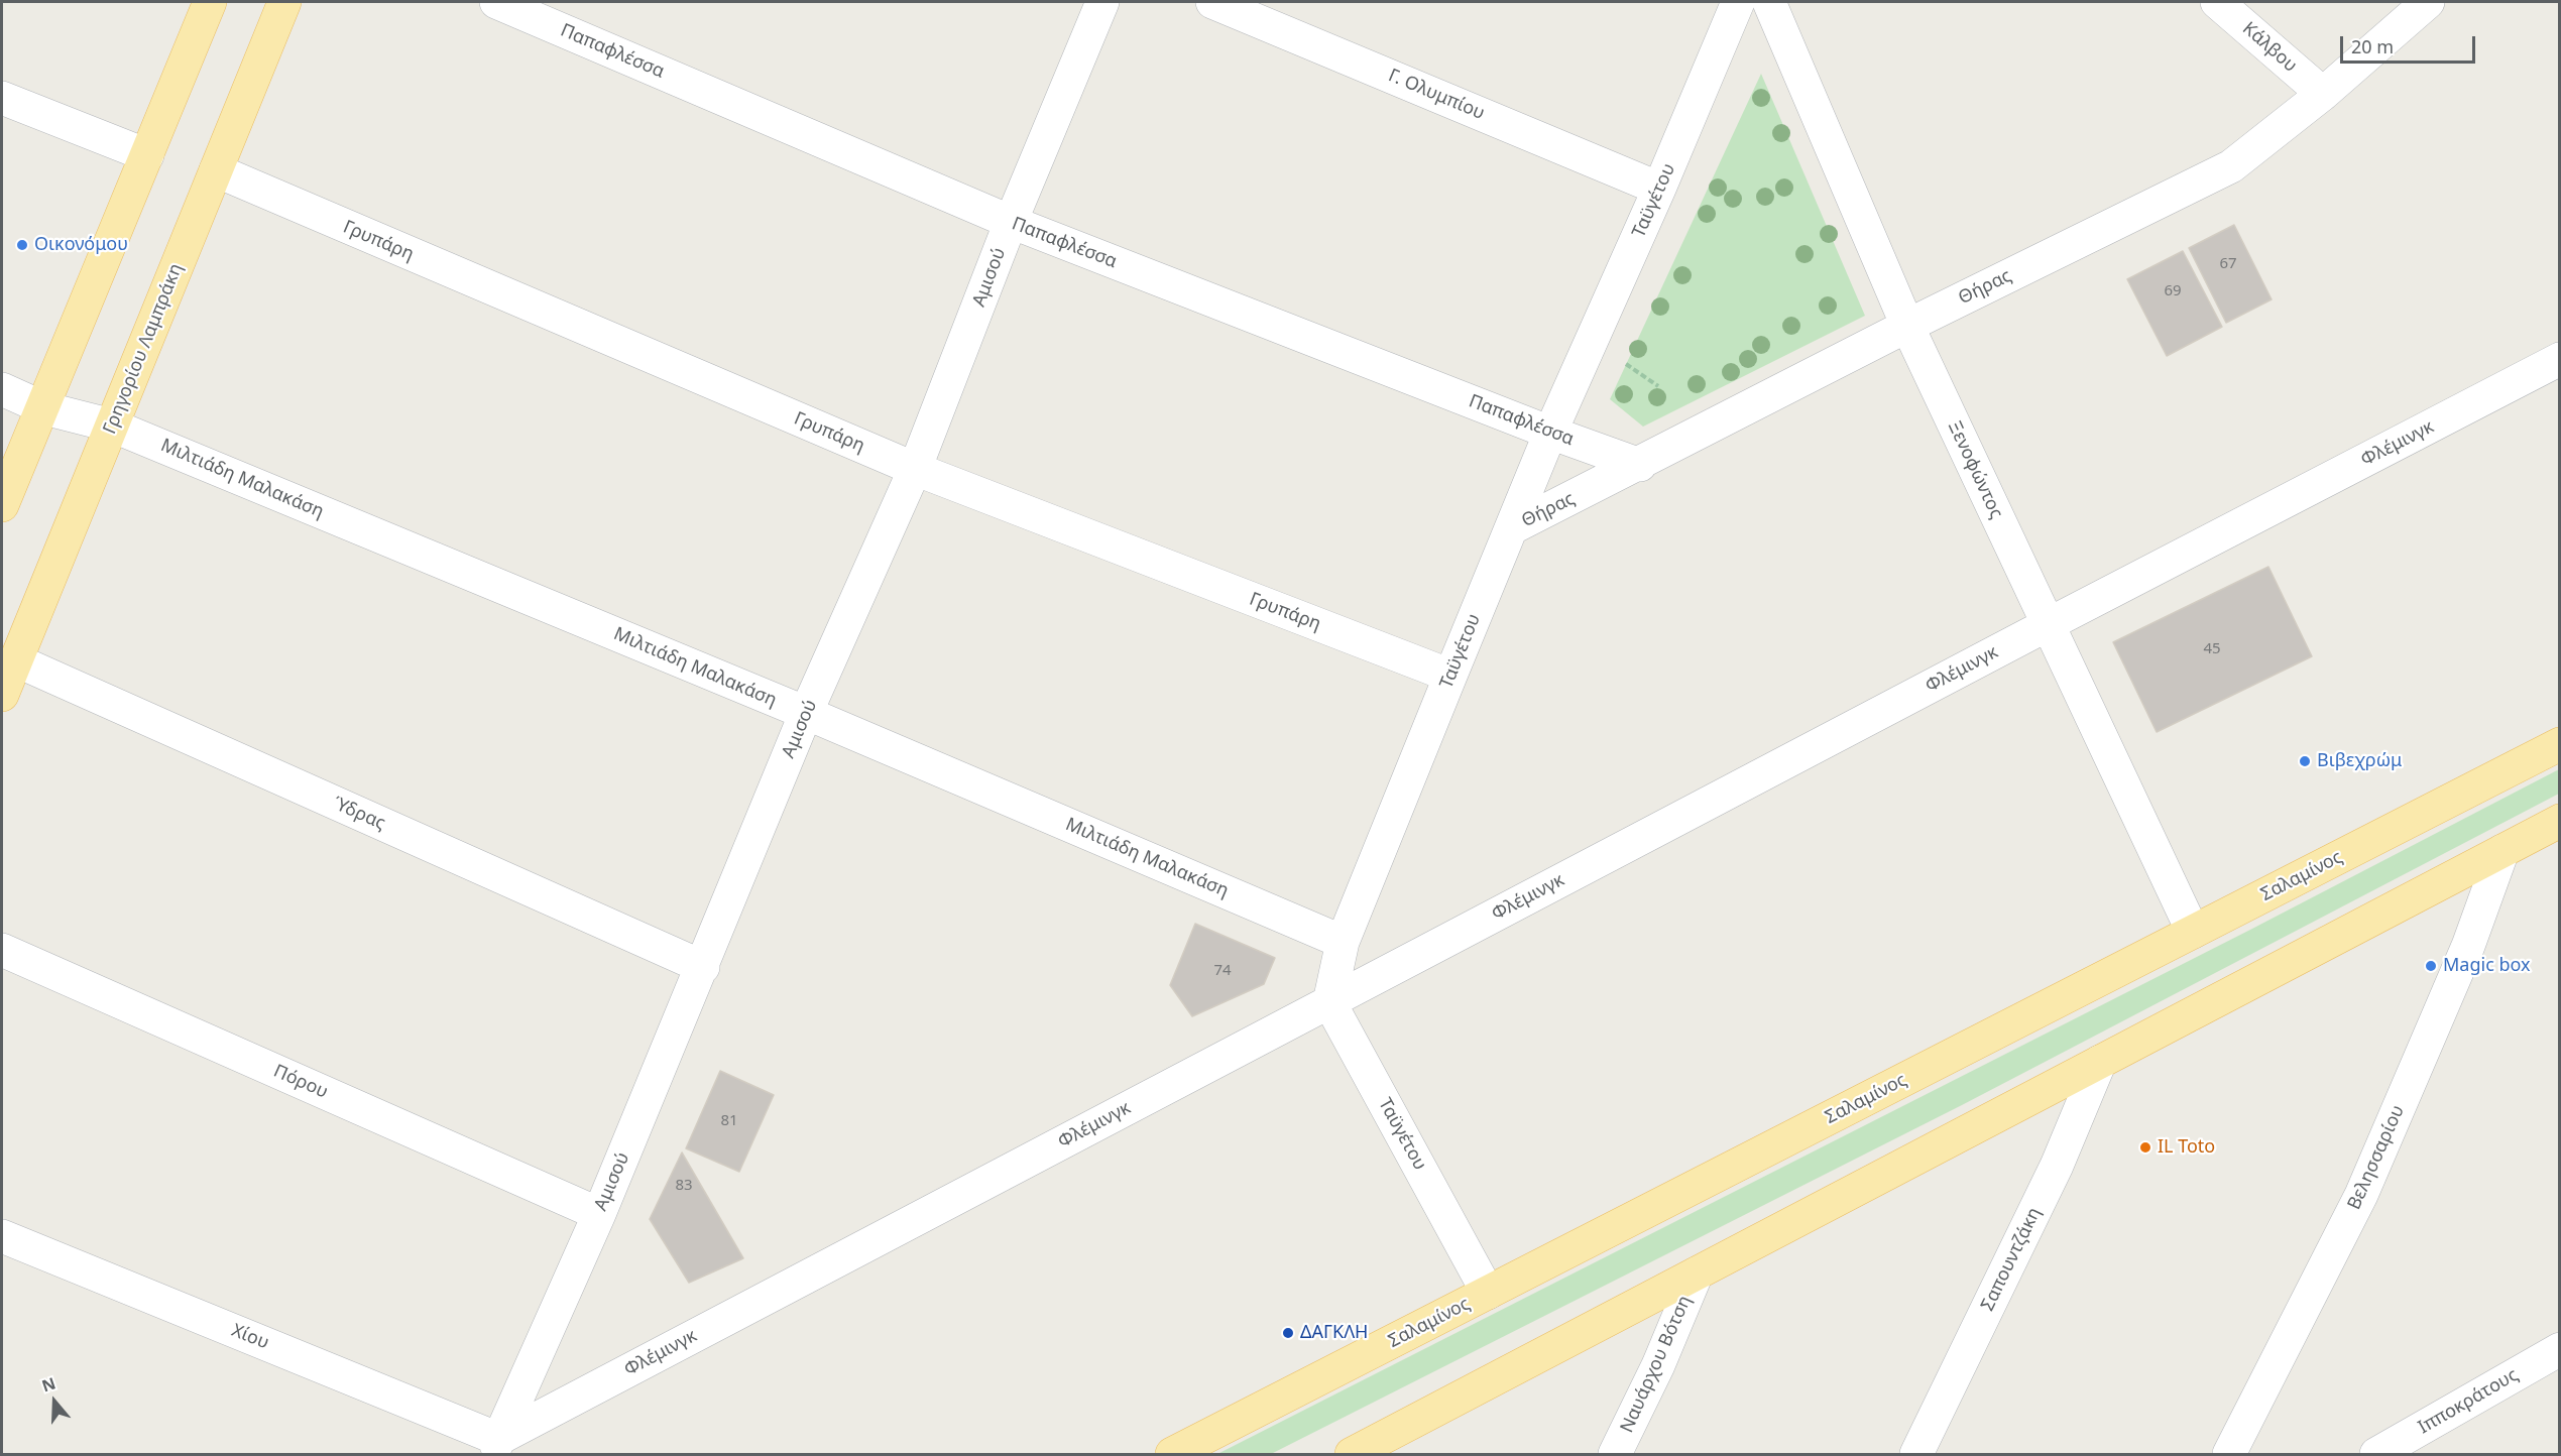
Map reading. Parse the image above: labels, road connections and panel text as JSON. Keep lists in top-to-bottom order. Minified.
{"streets":{"main road":["Γρηγορίου Λαμπράκη","Σαλαμίνος"],"street":["Κάλβου","Παπαφλέσσα","Γ. Ολυμπίου","Ταϋγέτου","Γρυπάρη","Αμισού","Θήρας","Φλέμινγκ","Ξενοφώντος","Μιλτιάδη Μαλακάση","Ύδρας","Πόρου","Βελησσαρίου","Σαπουντζάκη","Χίου","Ναυάρχου Βότση","Ιπποκράτους"]},"crossings":[["Κάλβου","Θήρας"],["Παπαφλέσσα","Ταϋγέτου"],["Παπαφλέσσα","Αμισού"],["Παπαφλέσσα","Θήρας"],["Γ. Ολυμπίου","Ταϋγέτου"],["Ταϋγέτου","Γρυπάρη"],["Ταϋγέτου","Θήρας"],["Ταϋγέτου","Φλέμινγκ"],["Ταϋγέτου","Μιλτιάδη Μαλακάση"],["Ταϋγέτου","Σαλαμίνος"],["Γρυπάρη","Αμισού"],["Γρυπάρη","Γρηγορίου Λαμπράκη"],["Αμισού","Φλέμινγκ"],["Αμισού","Μιλτιάδη Μαλακάση"],["Αμισού","Ύδρας"],["Αμισού","Πόρου"],["Αμισού","Χίου"],["Θήρας","Ξενοφώντος"],["Γρηγορίου Λαμπράκη","Μιλτιάδη Μαλακάση"],["Γρηγορίου Λαμπράκη","Ύδρας"],["Φλέμινγκ","Ξενοφώντος"],["Φλέμινγκ","Χίου"],["Ξενοφώντος","Σαλαμίνος"]],"places":["Οικονόμου","Βιβεχρώμ","Magic box","IL Toto","ΔΑΓΚΛΗ"],"house_numbers":["67","69","45","74","81","83"],"scale_bar":"20 m","north":"top"}
